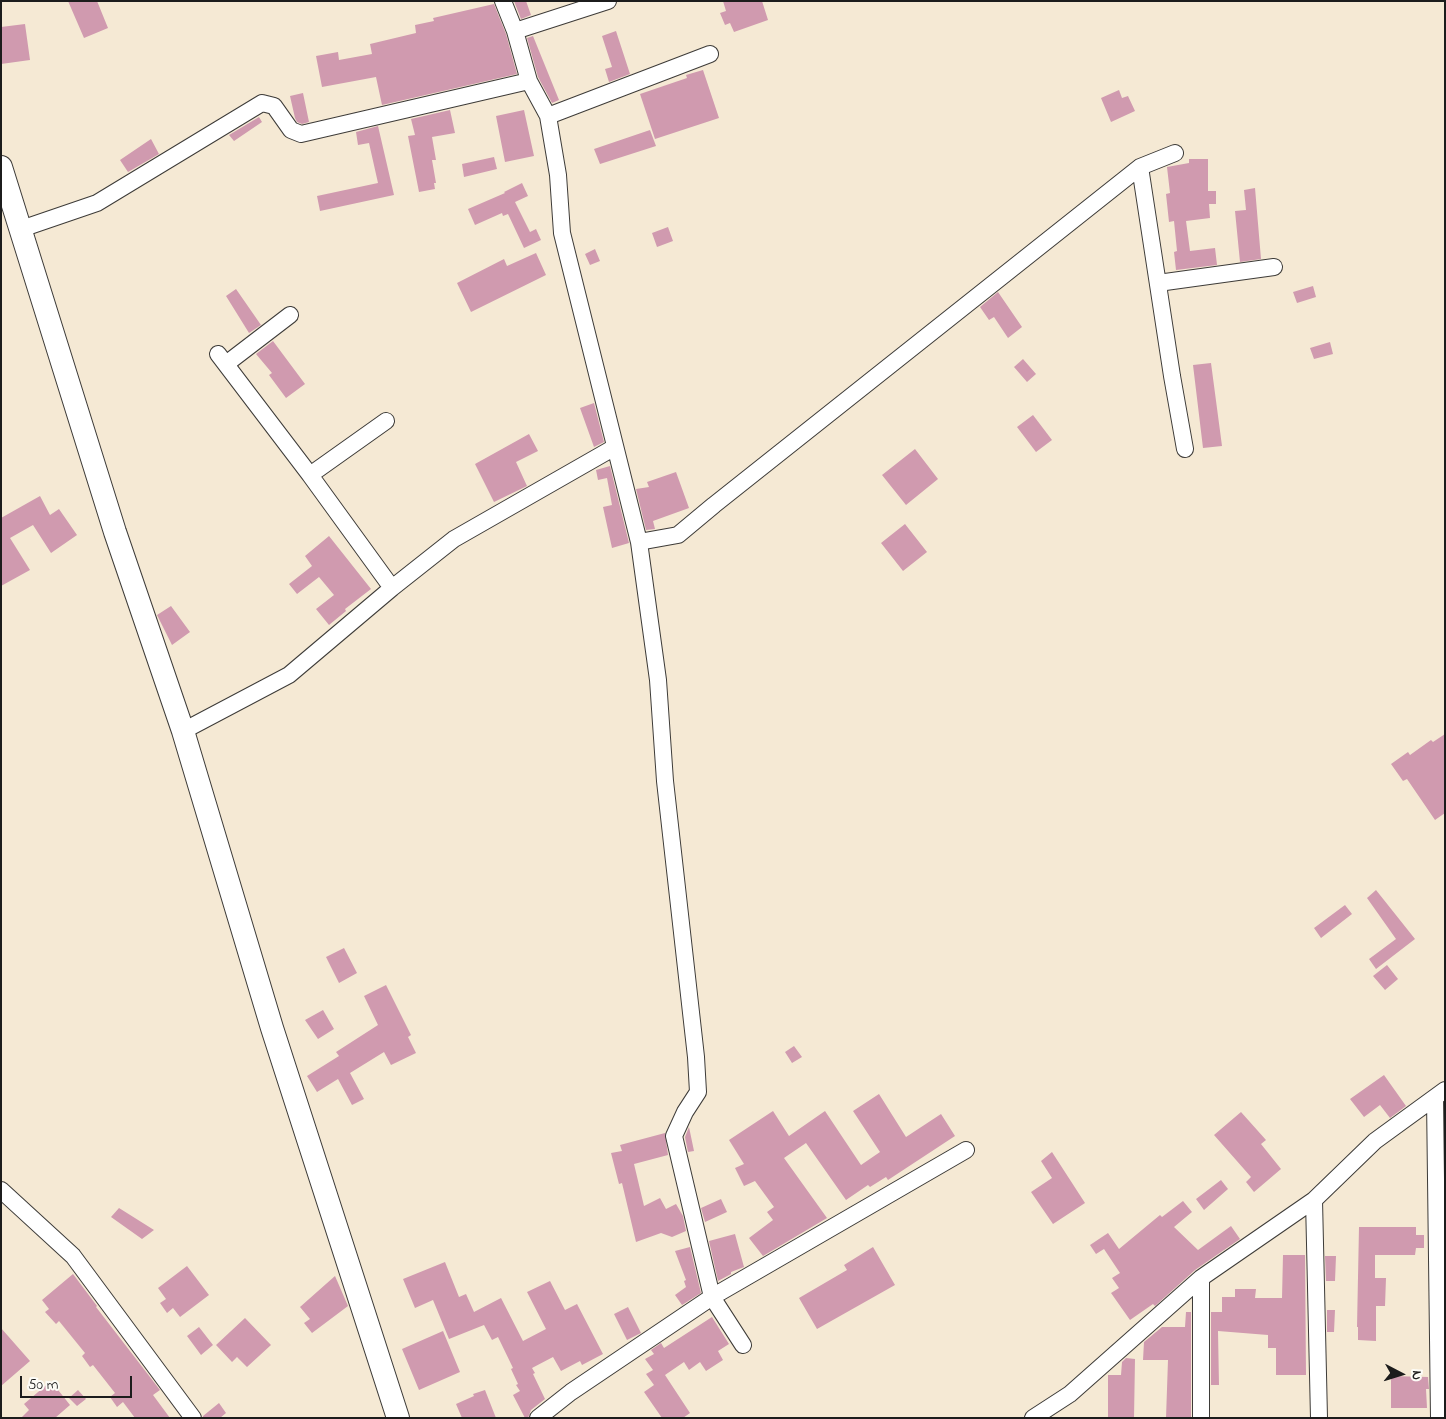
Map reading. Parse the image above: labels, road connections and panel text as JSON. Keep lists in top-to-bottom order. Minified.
{"scale_bar":"50 m","north":"right"}
